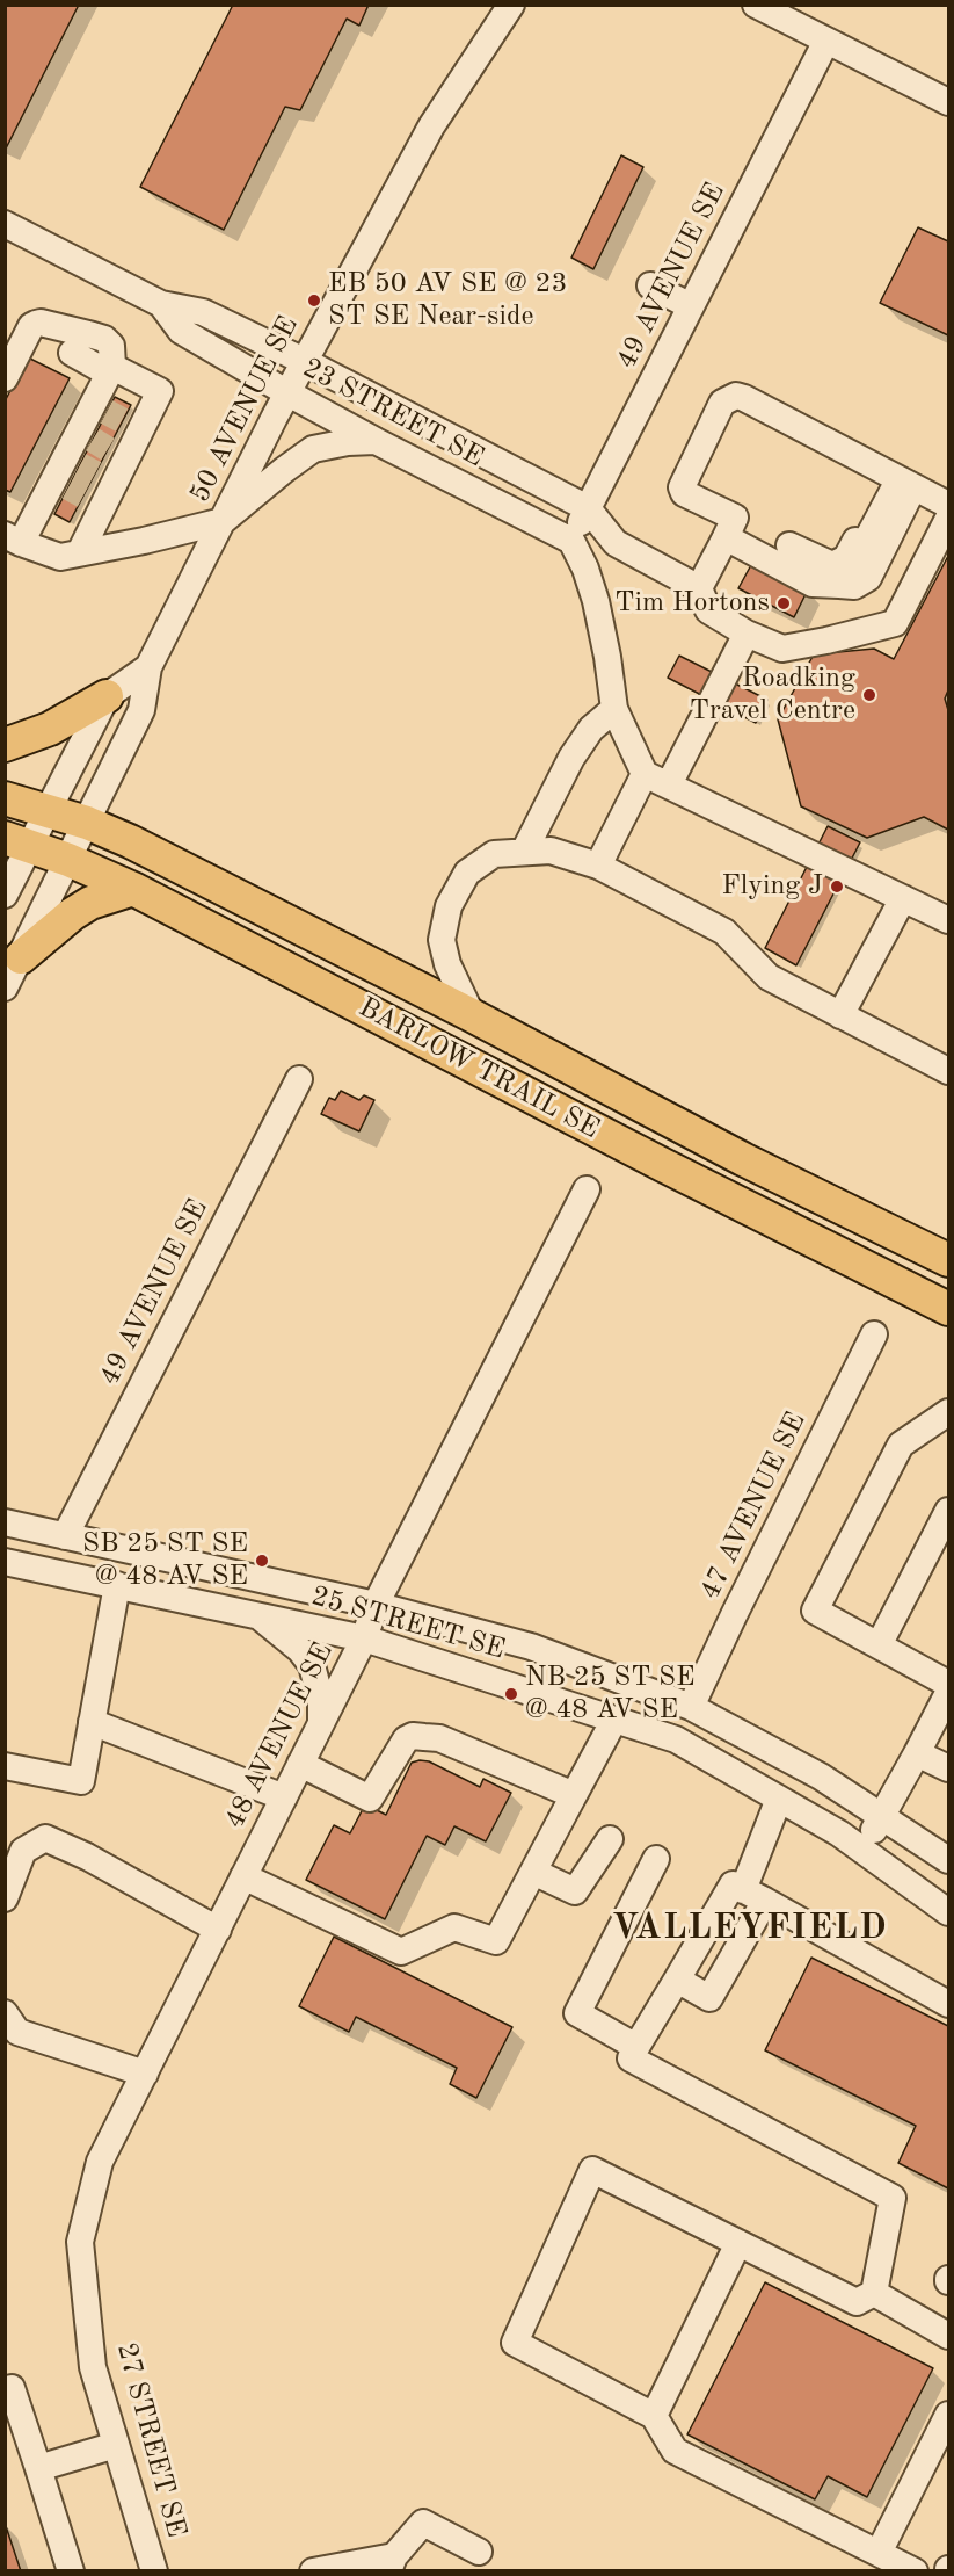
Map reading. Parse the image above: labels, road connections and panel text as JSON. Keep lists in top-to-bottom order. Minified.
{"streets":{"main road":["BARLOW TRAIL SE"],"street":["49 AVENUE SE","50 AVENUE SE","23 STREET SE","47 AVENUE SE","25 STREET SE","48 AVENUE SE","27 STREET SE"]},"crossings":[["49 AVENUE SE","23 STREET SE"],["49 AVENUE SE","25 STREET SE"],["50 AVENUE SE","23 STREET SE"],["50 AVENUE SE","BARLOW TRAIL SE"],["47 AVENUE SE","25 STREET SE"],["25 STREET SE","48 AVENUE SE"],["48 AVENUE SE","27 STREET SE"]],"districts":["VALLEYFIELD"],"places":["EB 50 AV SE @ 23 ST SE Near-side","Tim Hortons","Roadking Travel Centre","Flying J","SB 25 ST SE @ 48 AV SE","NB 25 ST SE @ 48 AV SE"]}
